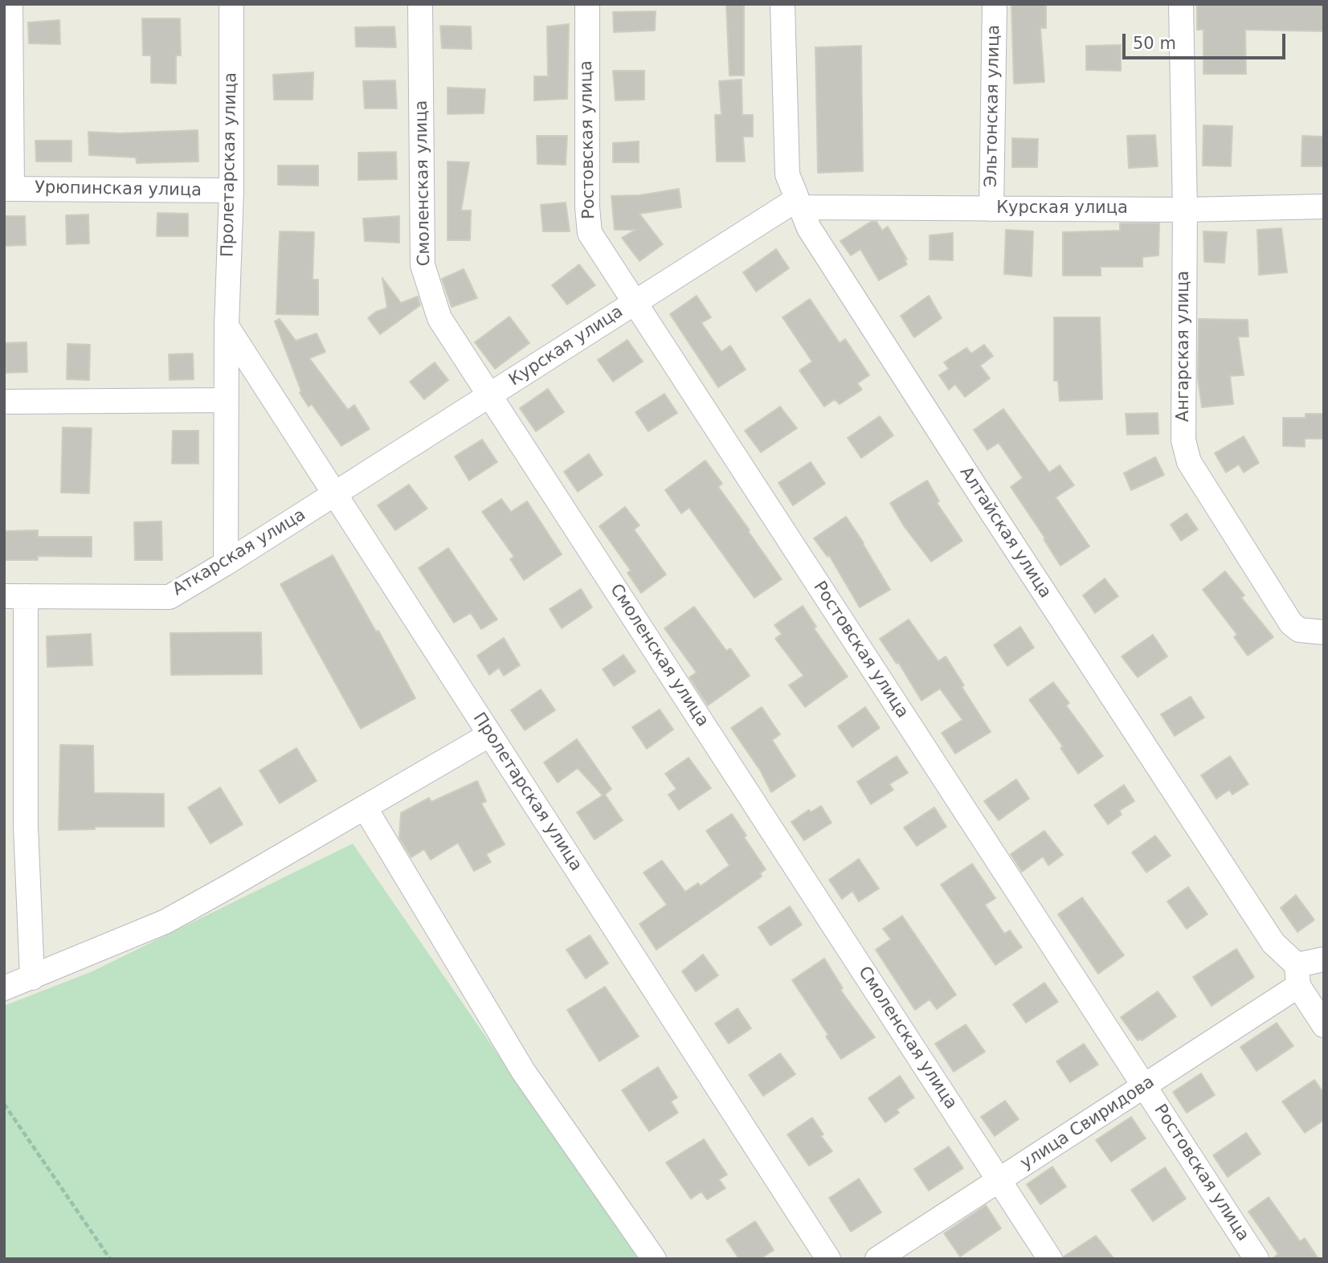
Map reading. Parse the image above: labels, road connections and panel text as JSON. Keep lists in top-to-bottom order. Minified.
{"streets":{"street":["Эльтонская улица","Ростовская улица","Пролетарская улица","Смоленская улица","Урюпинская улица","Курская улица","Ангарская улица","Алтайская улица","Аткарская улица","улица Свиридова"]},"crossings":[["Эльтонская улица","Курская улица"],["Ростовская улица","Курская улица"],["Ростовская улица","улица Свиридова"],["Пролетарская улица","Урюпинская улица"],["Пролетарская улица","Курская улица"],["Пролетарская улица","Аткарская улица"],["Смоленская улица","Курская улица"],["Смоленская улица","улица Свиридова"],["Курская улица","Ангарская улица"],["Курская улица","Алтайская улица"],["Курская улица","Аткарская улица"],["Алтайская улица","улица Свиридова"]],"scale_bar":"50 m"}
